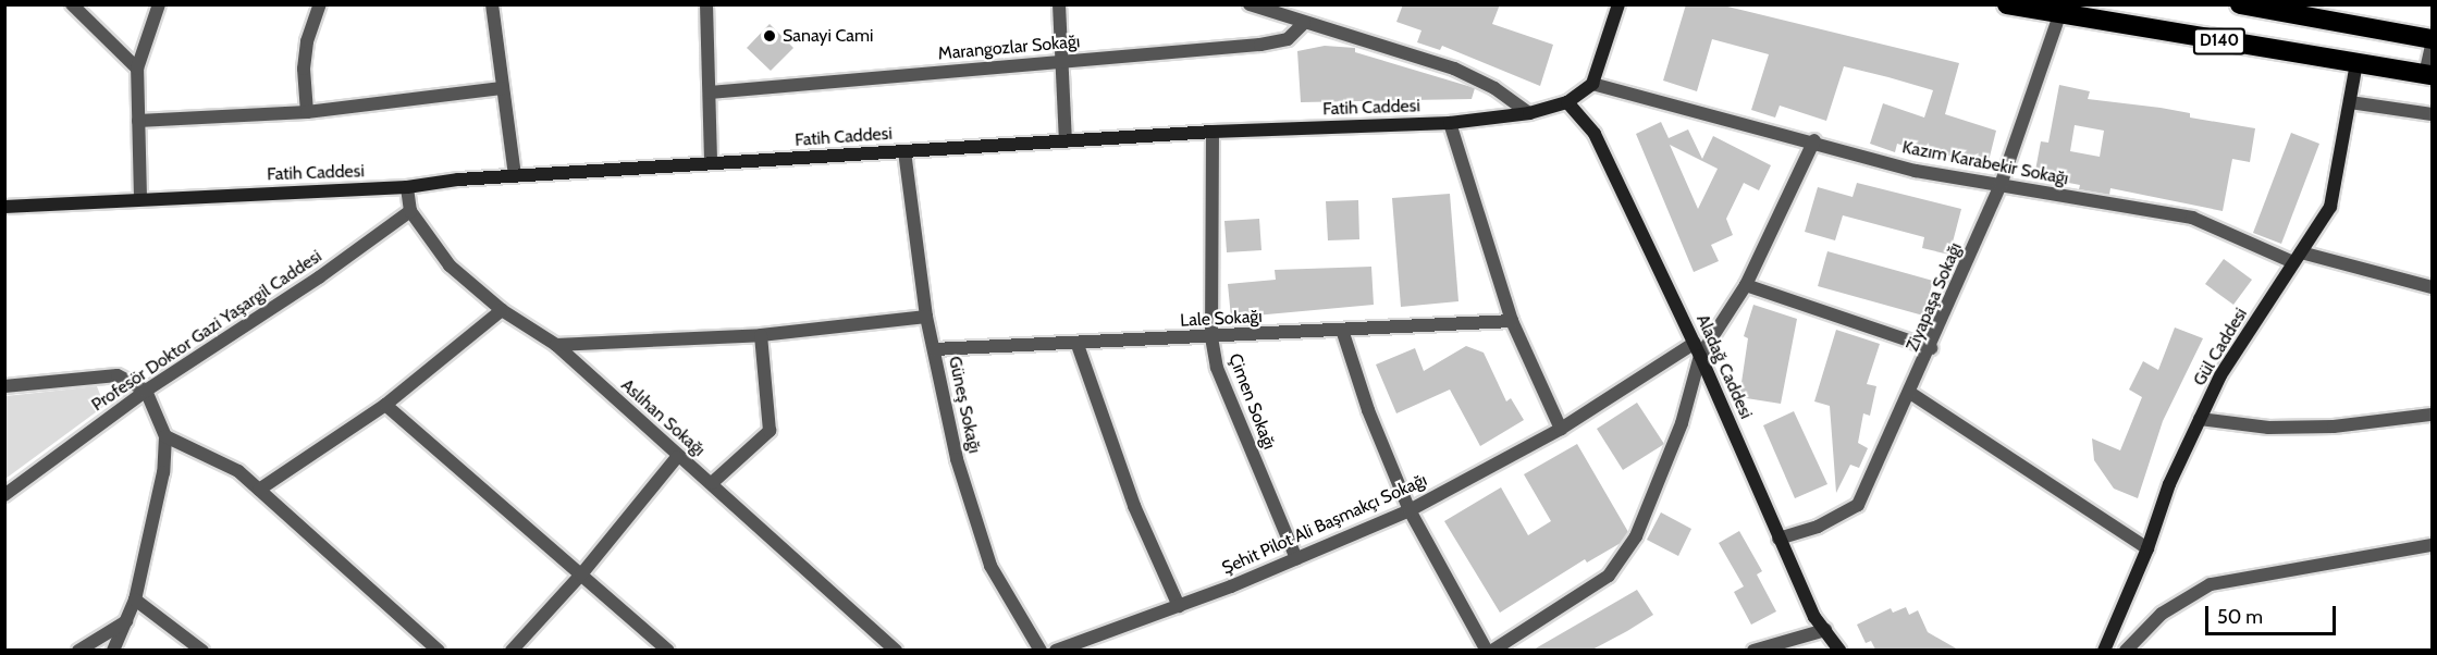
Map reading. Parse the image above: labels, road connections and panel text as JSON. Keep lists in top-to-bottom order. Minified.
{"streets":{"highway":["D140"],"main road":["Fatih Caddesi","Gül Caddesi","Aladağ Caddesi"],"street":["Marangozlar Sokağı","Kazım Karabekir Sokağı","Ziyapaşa Sokağı","Lale Sokağı","Profesör Doktor Gazi Yaşargil Caddesi","Çimen Sokağı","Güneş Sokağı","Aslıhan Sokağı","Şehit Pilot Ali Başmakçı Sokağı"]},"crossings":[["D140","Ziyapaşa Sokağı"],["D140","Gül Caddesi"],["Fatih Caddesi","Kazım Karabekir Sokağı"],["Fatih Caddesi","Aladağ Caddesi"],["Fatih Caddesi","Çimen Sokağı"],["Fatih Caddesi","Güneş Sokağı"],["Kazım Karabekir Sokağı","Ziyapaşa Sokağı"],["Kazım Karabekir Sokağı","Gül Caddesi"],["Ziyapaşa Sokağı","Aladağ Caddesi"],["Lale Sokağı","Çimen Sokağı"],["Lale Sokağı","Güneş Sokağı"],["Profesör Doktor Gazi Yaşargil Caddesi","Aslıhan Sokağı"],["Aladağ Caddesi","Şehit Pilot Ali Başmakçı Sokağı"],["Çimen Sokağı","Şehit Pilot Ali Başmakçı Sokağı"]],"places":["Sanayi Cami"],"scale_bar":"50 m"}
